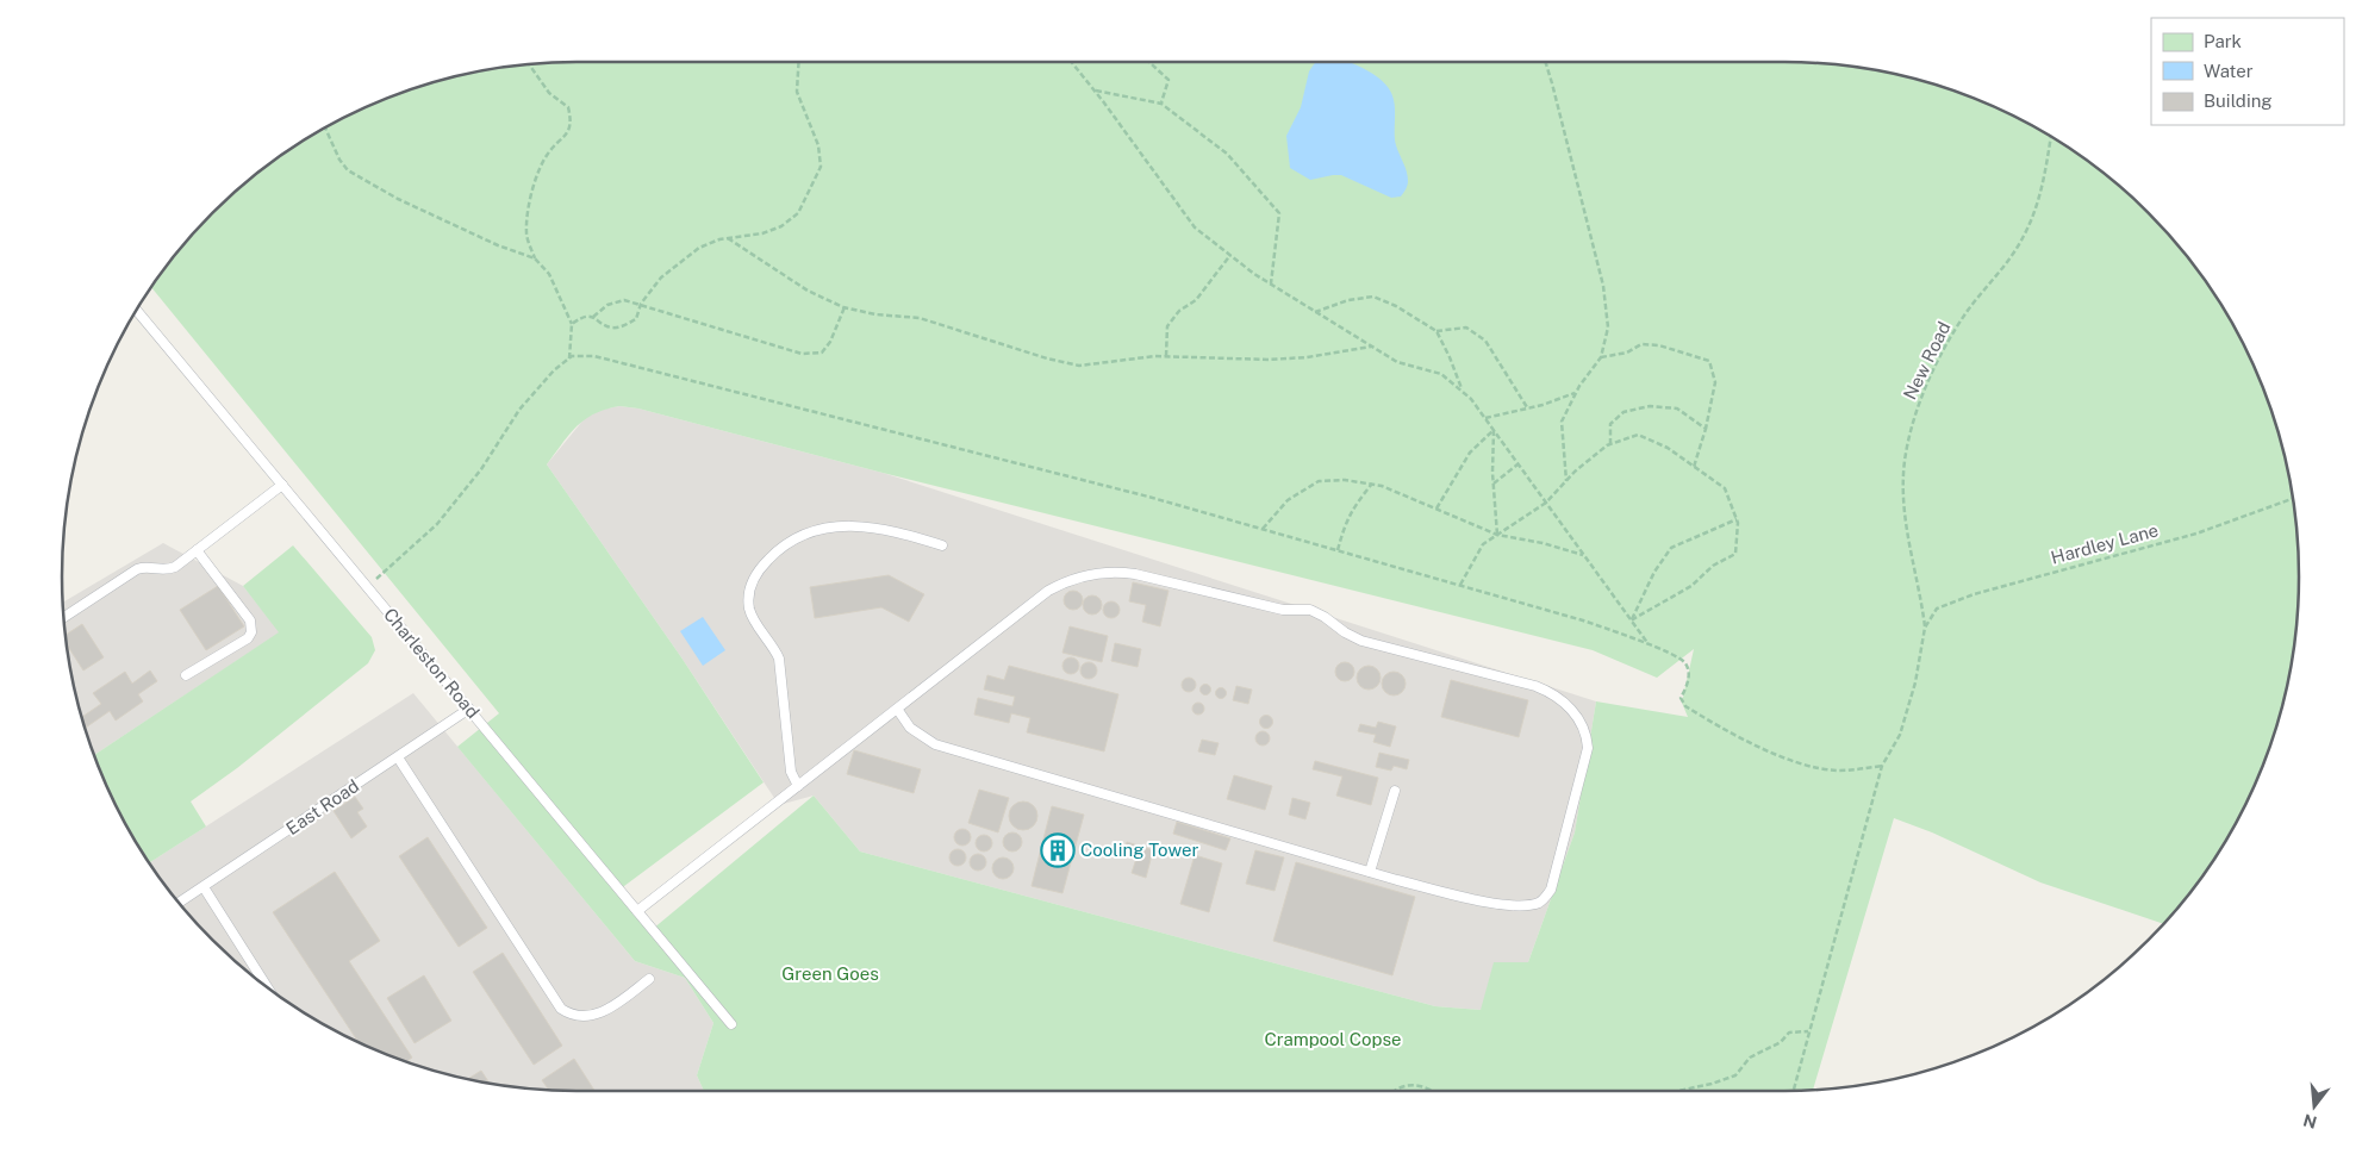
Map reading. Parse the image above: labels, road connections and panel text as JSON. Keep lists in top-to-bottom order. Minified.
{"streets":{"lane":["Charleston Road","East Road"],"path":["New Road","Hardley Lane"]},"crossings":[["New Road","Hardley Lane"],["Charleston Road","East Road"]],"parks":["Green Goes","Crampool Copse"],"places":{"building":["Cooling Tower"]},"legend":["Park","Water","Building"],"north":"bottom"}
